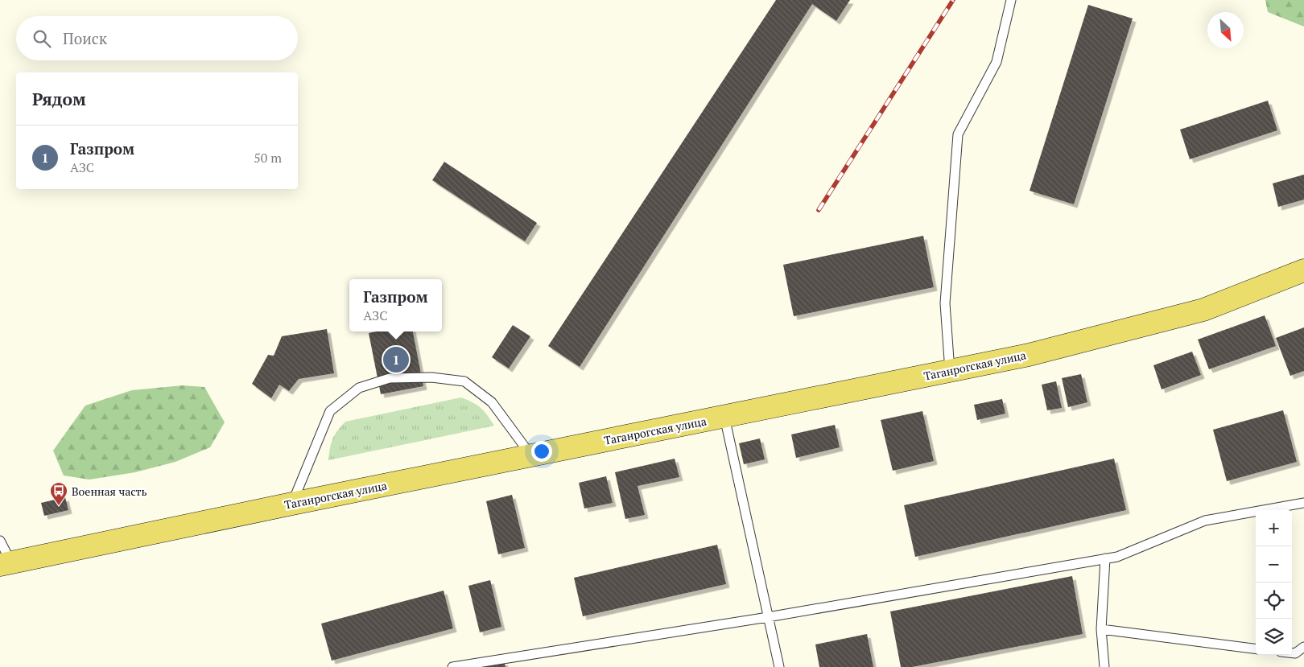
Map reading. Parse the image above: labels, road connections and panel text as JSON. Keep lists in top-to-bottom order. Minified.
{"streets":{"main road":["Таганрогская улица"]},"places":{"bus stop":["Военная часть"]},"north":"bottom right","page":{"search":"Поиск","heading":"Рядом","list":[{"mark":"1","name":"Газпром","note":"АЗС","value":"50 m"}],"popup":["Газпром","АЗС"],"pins":"1","map_buttons":["+","−"]}}
